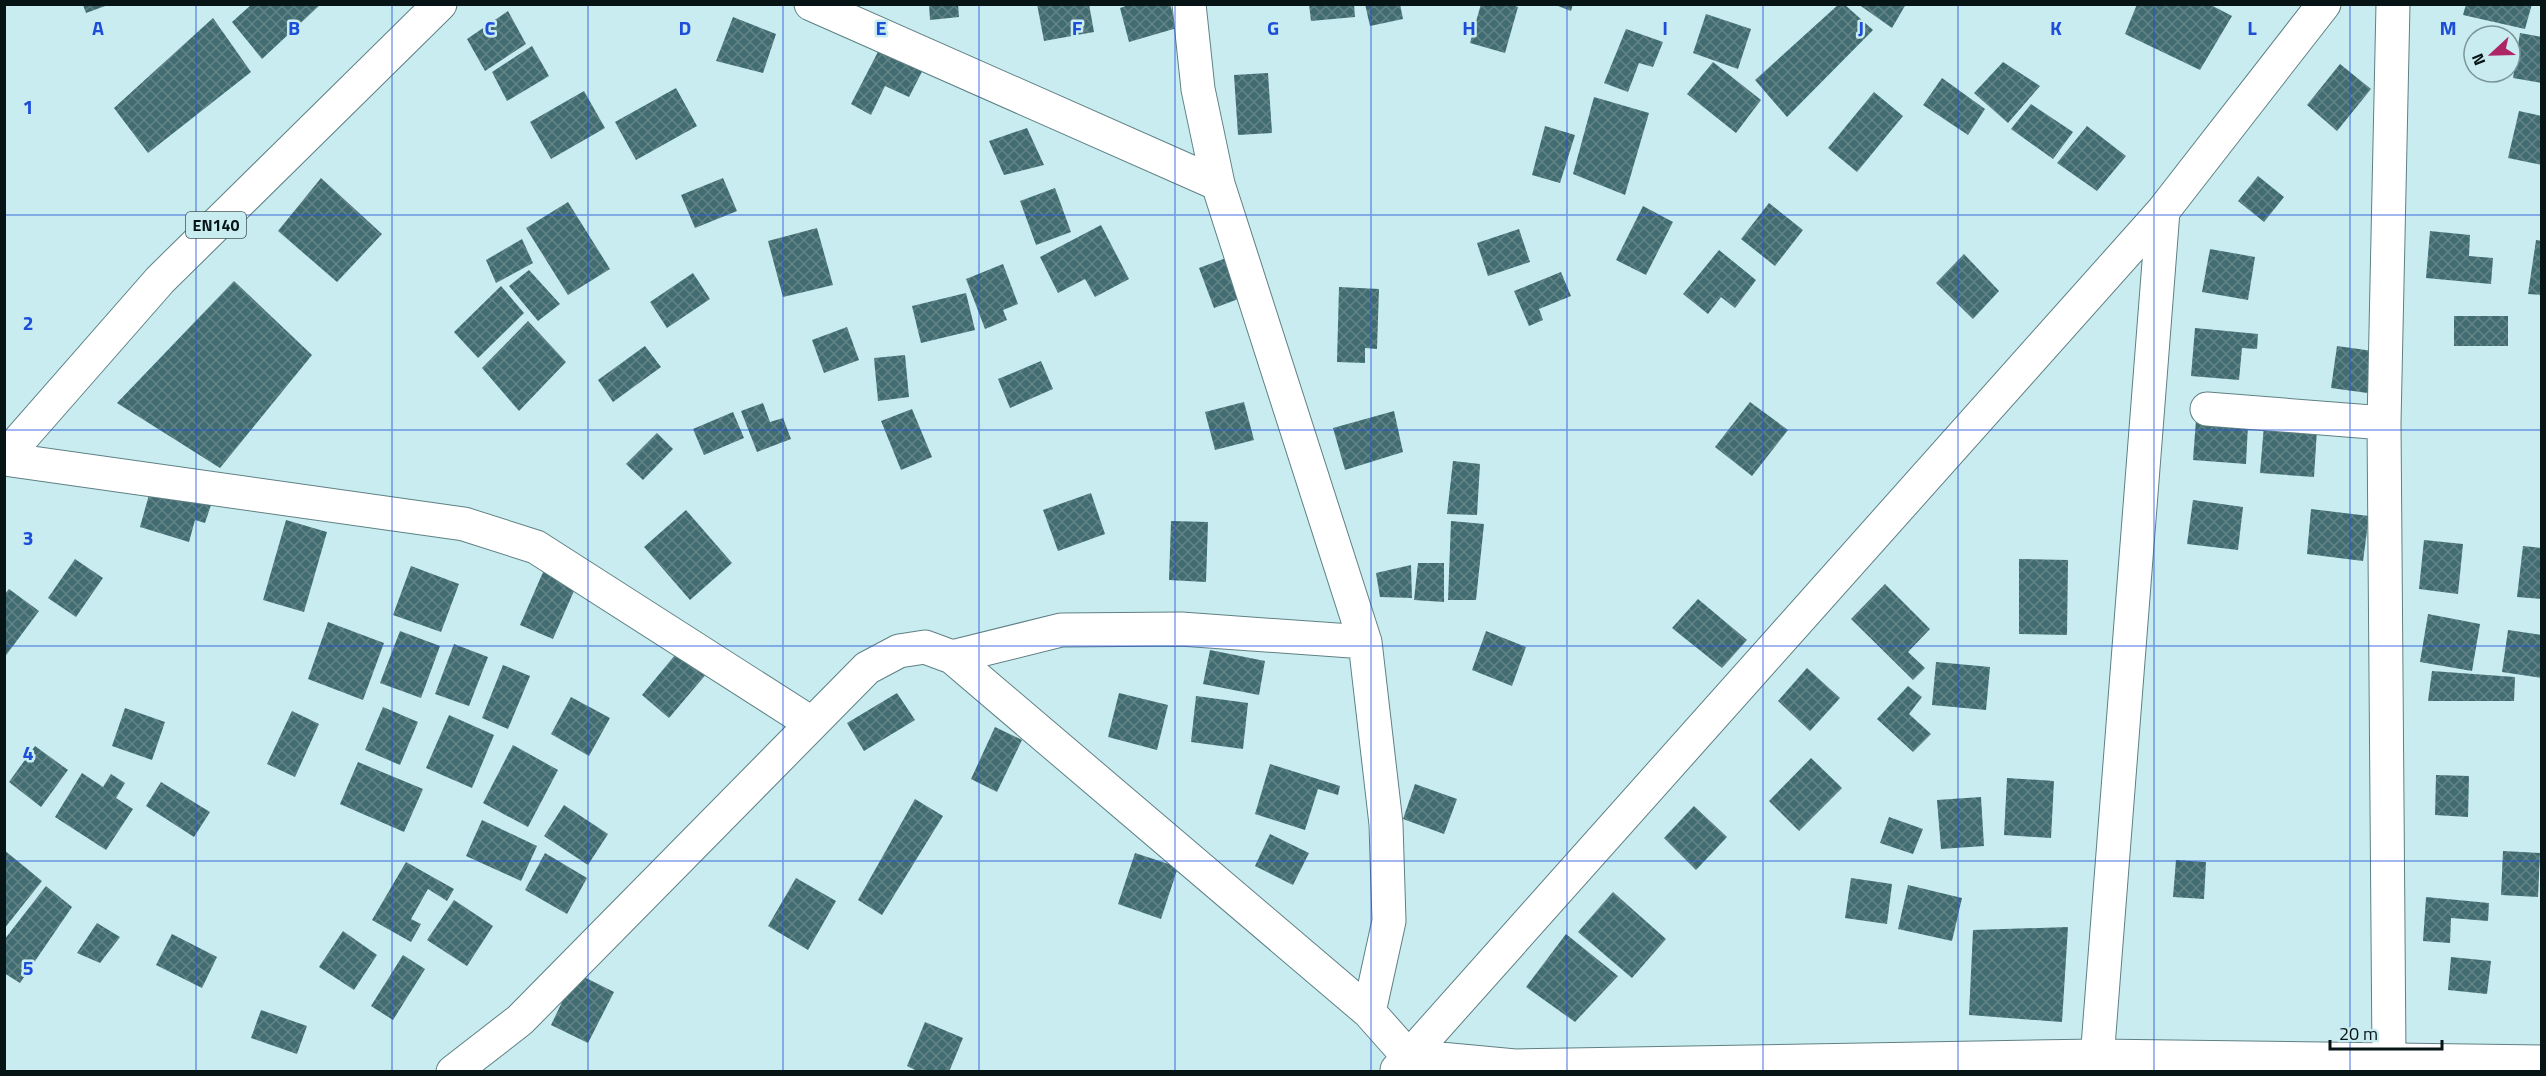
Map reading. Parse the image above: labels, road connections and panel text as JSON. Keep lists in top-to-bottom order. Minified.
{"streets":{"street":["EN140"]},"scale_bar":"20 m","north":"left","grid":{"columns":["A","B","C","D","E","F","G","H","I","J","K","L","M"],"rows":["1","2","3","4","5"]}}
